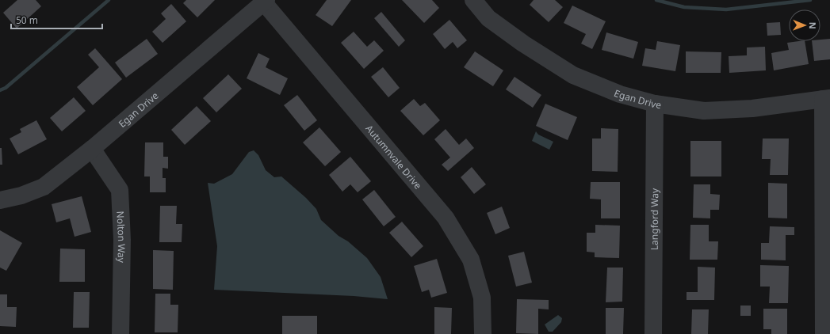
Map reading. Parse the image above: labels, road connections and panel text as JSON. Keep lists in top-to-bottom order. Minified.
{"streets":{"street":["Egan Drive","Autumnvale Drive","Langford Way","Nolton Way"]},"crossings":[["Egan Drive","Autumnvale Drive"],["Egan Drive","Langford Way"],["Egan Drive","Nolton Way"]],"scale_bar":"50 m","north":"right"}
